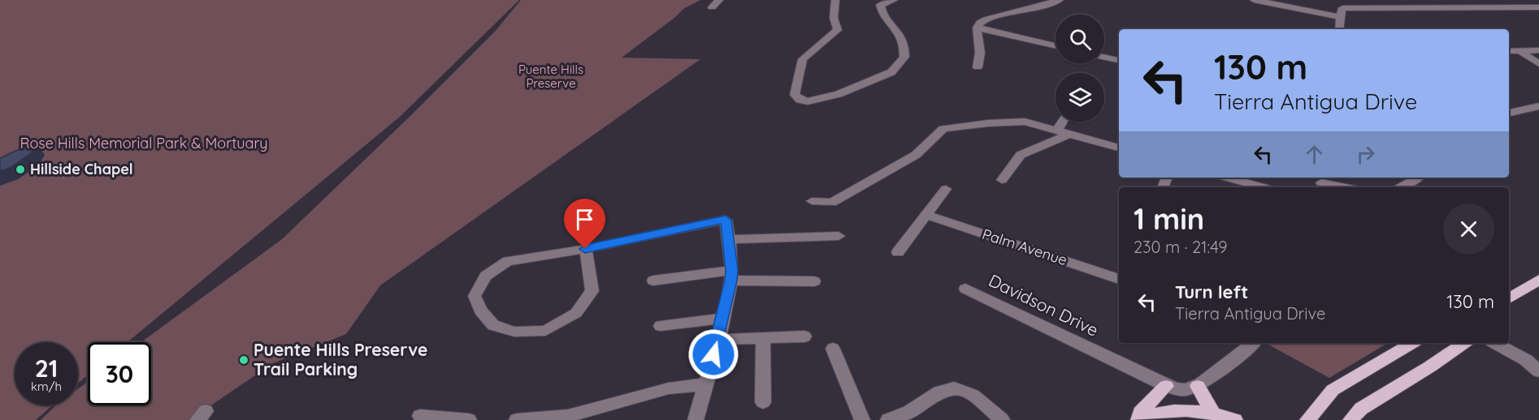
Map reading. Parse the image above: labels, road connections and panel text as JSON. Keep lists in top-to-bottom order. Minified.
{"streets":{"street":["Palm Avenue","Davidson Drive"]},"parks":["Puente Hills Preserve","Rose Hills Memorial Park & Mortuary"],"places":["Hillside Chapel","Puente Hills Preserve Trail Parking"],"page":{"turn":["130 m","Tierra Antigua Drive"],"heading":["1 min","230 m · 21:49"],"list":[{"name":"Turn left","note":"Tierra Antigua Drive","value":"130 m"}],"speed":"21 km/h","limit":"30"}}
